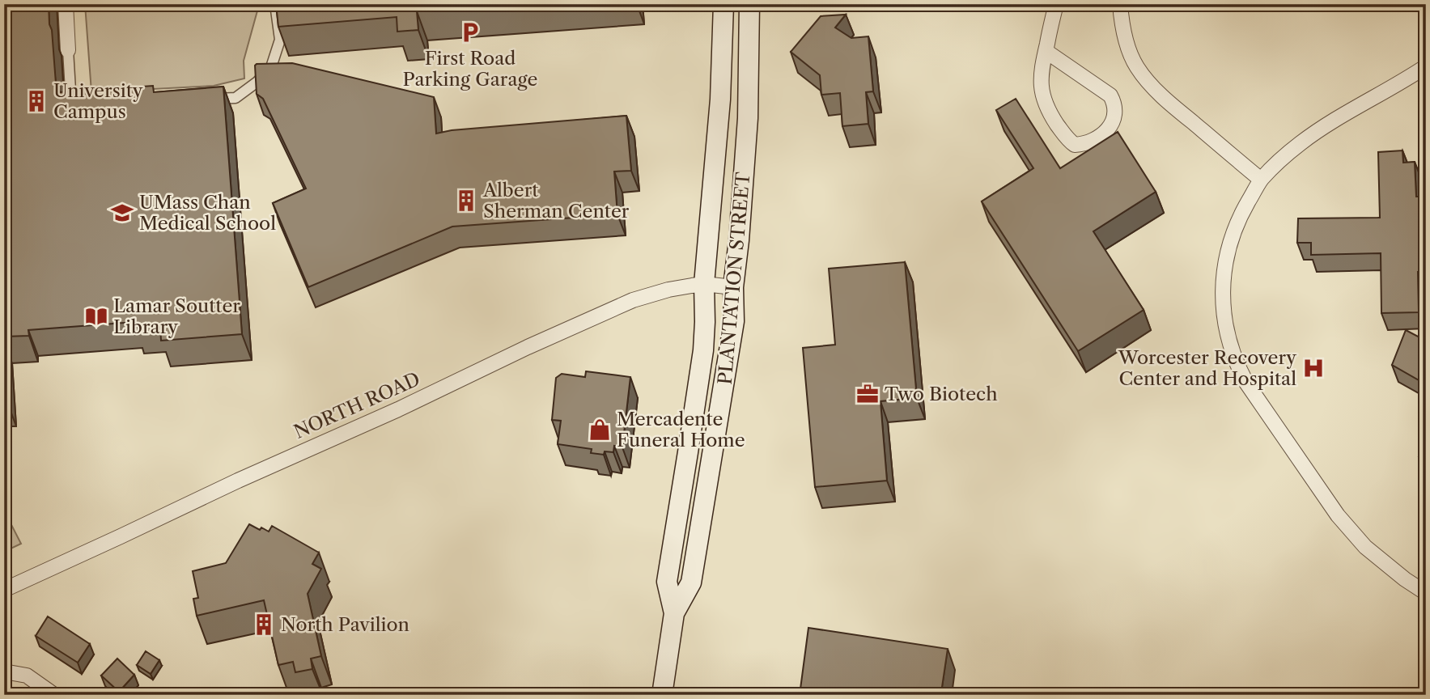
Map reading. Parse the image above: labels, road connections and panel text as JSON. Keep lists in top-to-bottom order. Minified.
{"streets":{"main road":["PLANTATION STREET"],"street":["NORTH ROAD"]},"crossings":[["PLANTATION STREET","NORTH ROAD"]],"places":{"parking":["First Road Parking Garage"],"building":["University Campus","Albert Sherman Center","North Pavilion"],"school or university":["UMass Chan Medical School"],"library":["Lamar Soutter Library"],"hospital":["Worcester Recovery Center and Hospital"],"office":["Two Biotech"],"shop":["Mercadente Funeral Home"]}}
